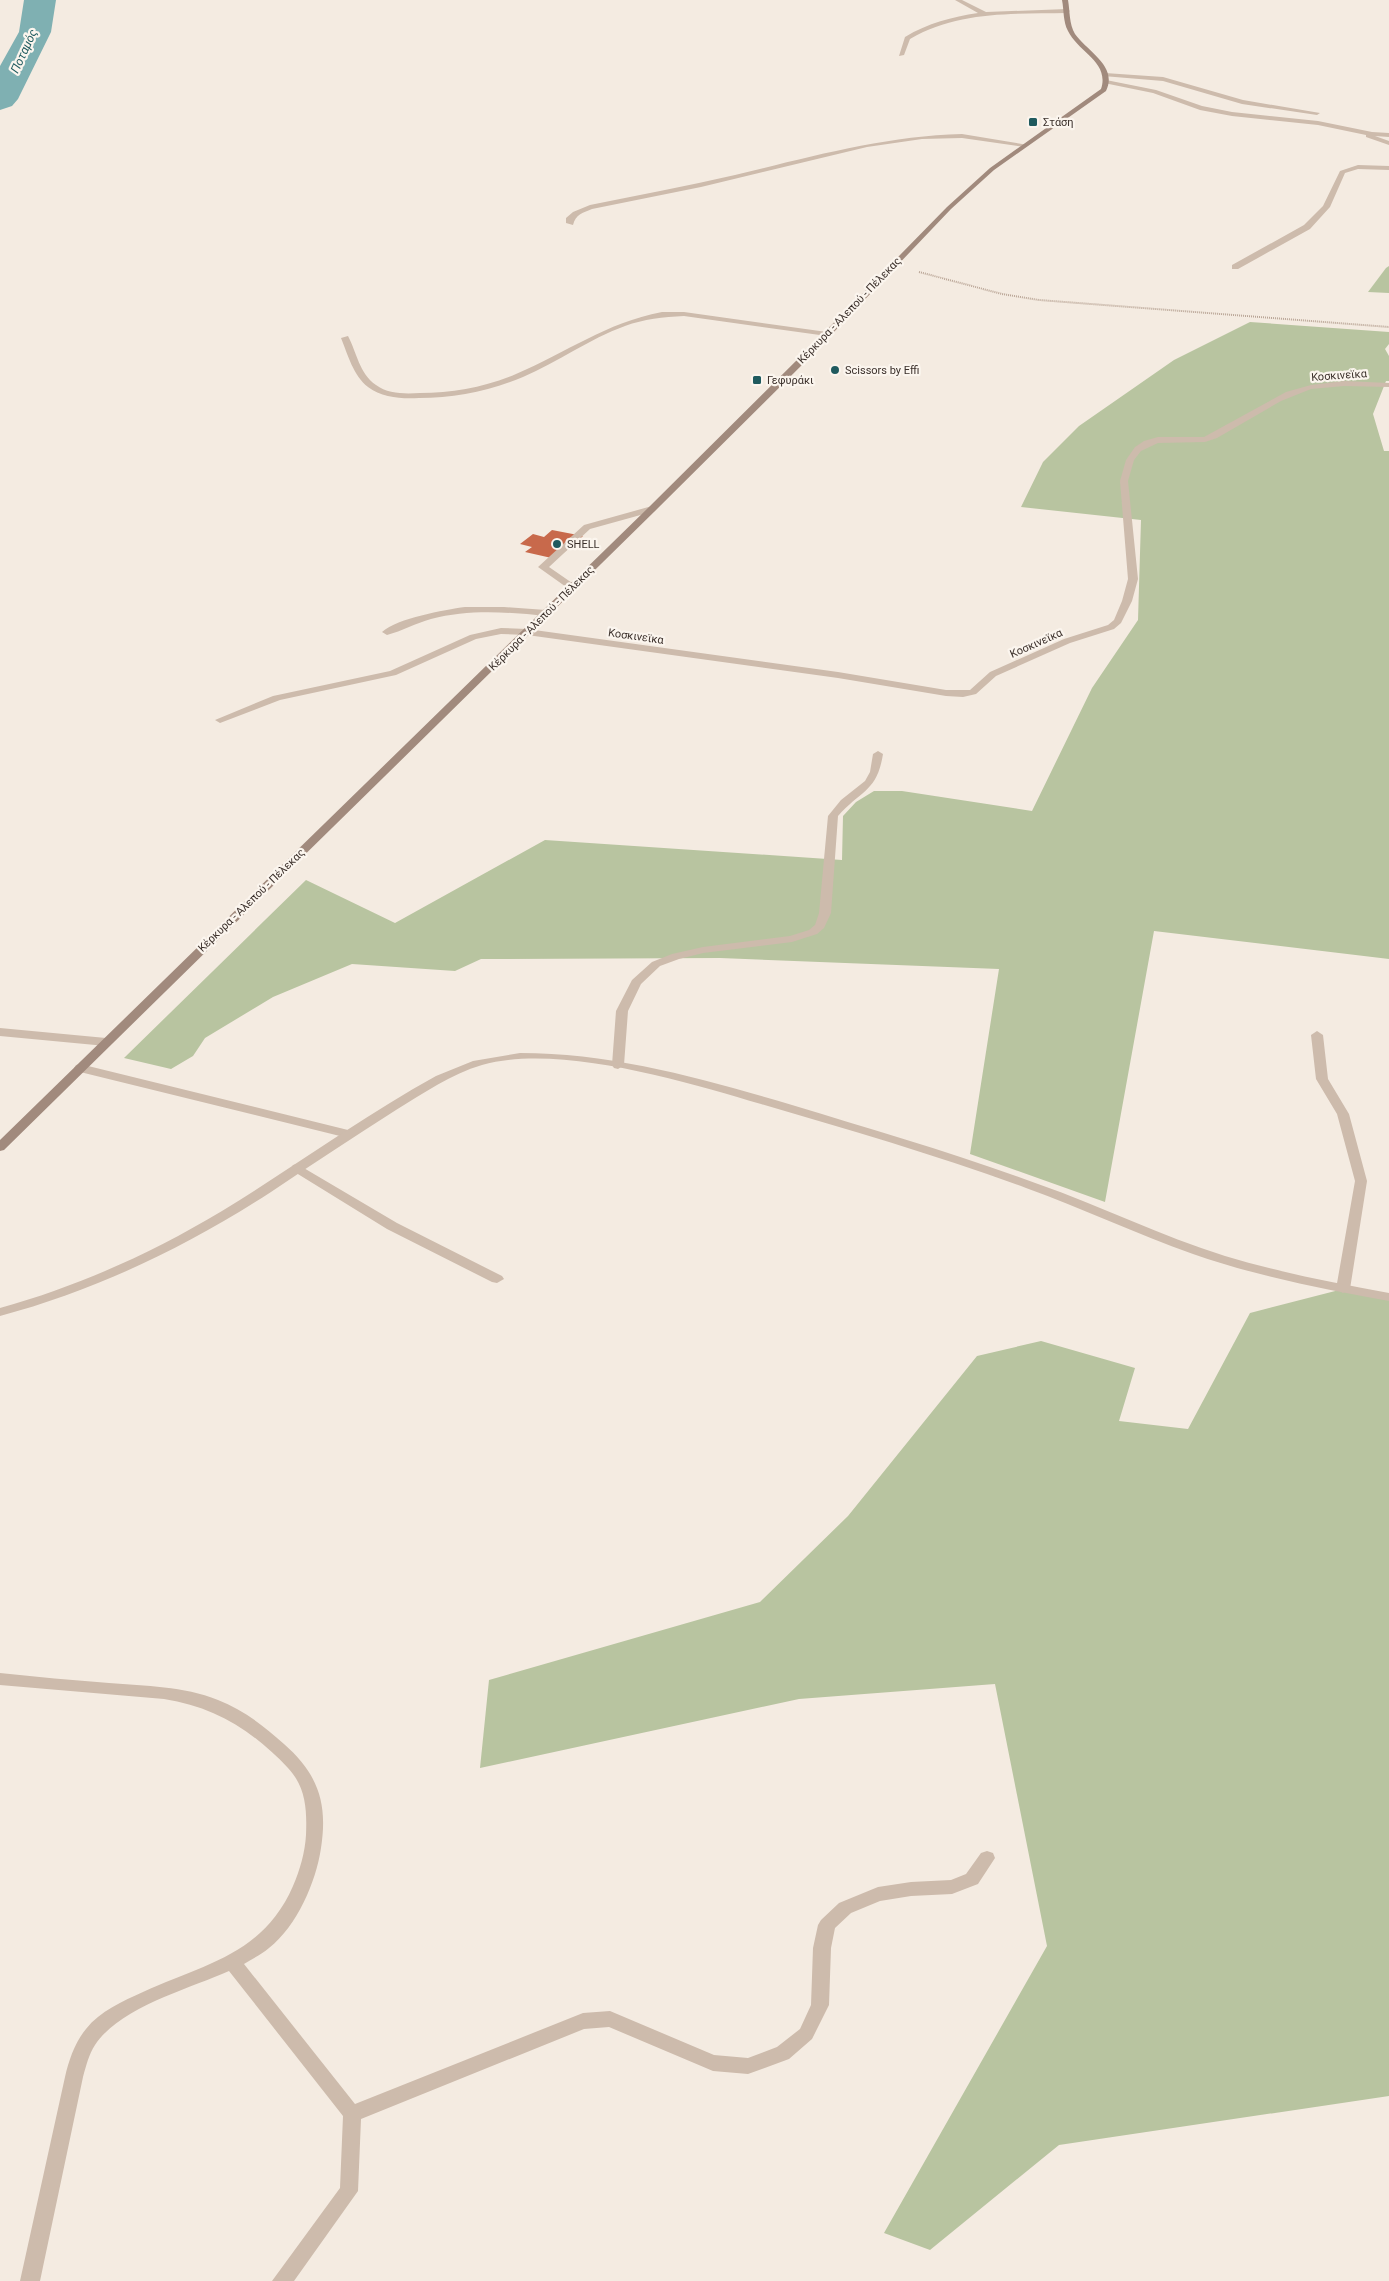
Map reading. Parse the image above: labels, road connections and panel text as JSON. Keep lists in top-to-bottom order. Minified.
{"streets":{"main road":["Κέρκυρα - Αλεπού - Πέλεκας"],"street":["Κοσκινεϊκα"]},"crossings":[["Κέρκυρα - Αλεπού - Πέλεκας","Κοσκινεϊκα"]],"water":["Ποταμός"],"places":{"transit":["Στάση","Γεφυράκι"],"other":["Scissors by Effi","SHELL"]}}
